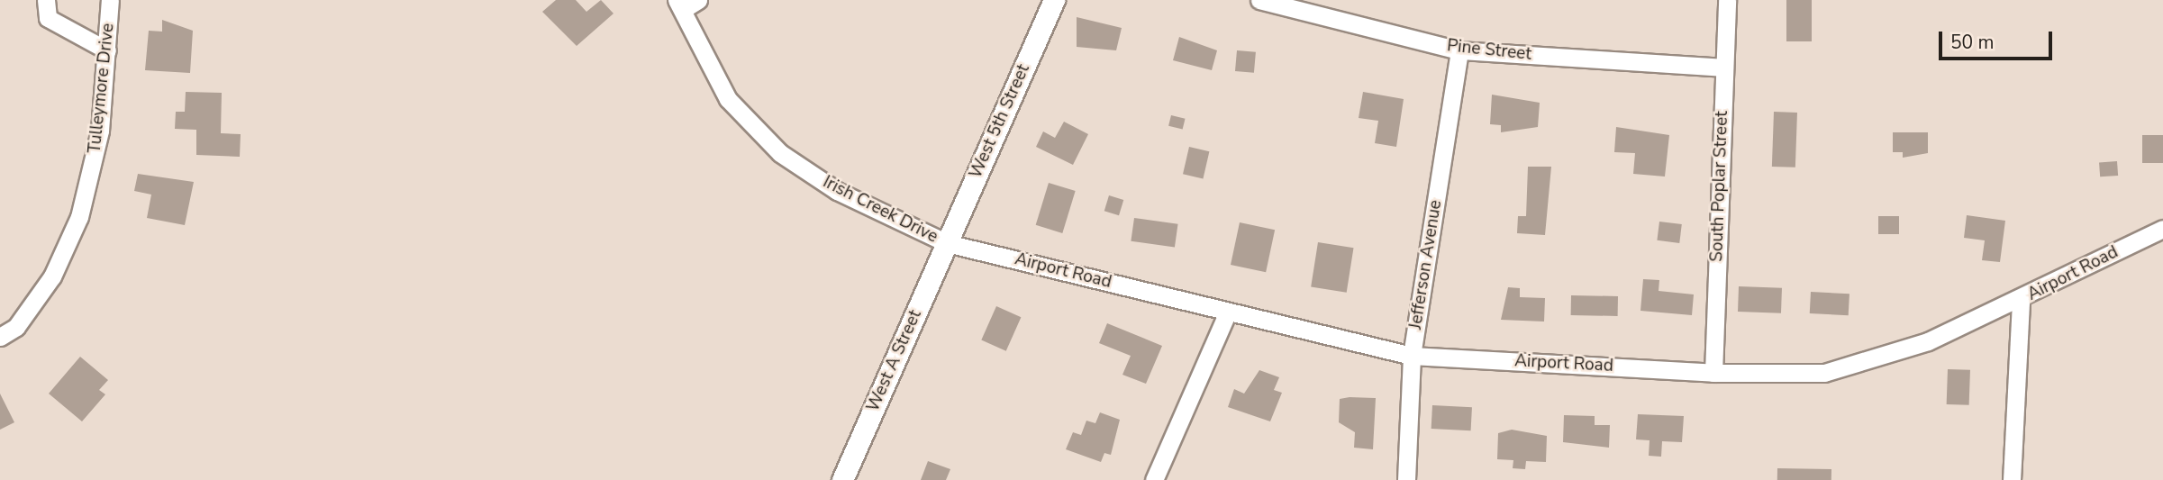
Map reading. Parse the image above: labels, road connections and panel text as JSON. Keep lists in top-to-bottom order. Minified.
{"streets":{"street":["Pine Street","Tulleymore Drive","West 5th Street","South Poplar Street","Irish Creek Drive","Jefferson Avenue","Airport Road","West A Street"]},"crossings":[["Pine Street","South Poplar Street"],["Pine Street","Jefferson Avenue"],["West 5th Street","Irish Creek Drive"],["West 5th Street","Airport Road"],["West 5th Street","West A Street"],["South Poplar Street","Airport Road"],["Irish Creek Drive","Airport Road"],["Irish Creek Drive","West A Street"],["Jefferson Avenue","Airport Road"],["Airport Road","West A Street"]],"scale_bar":"50 m"}
